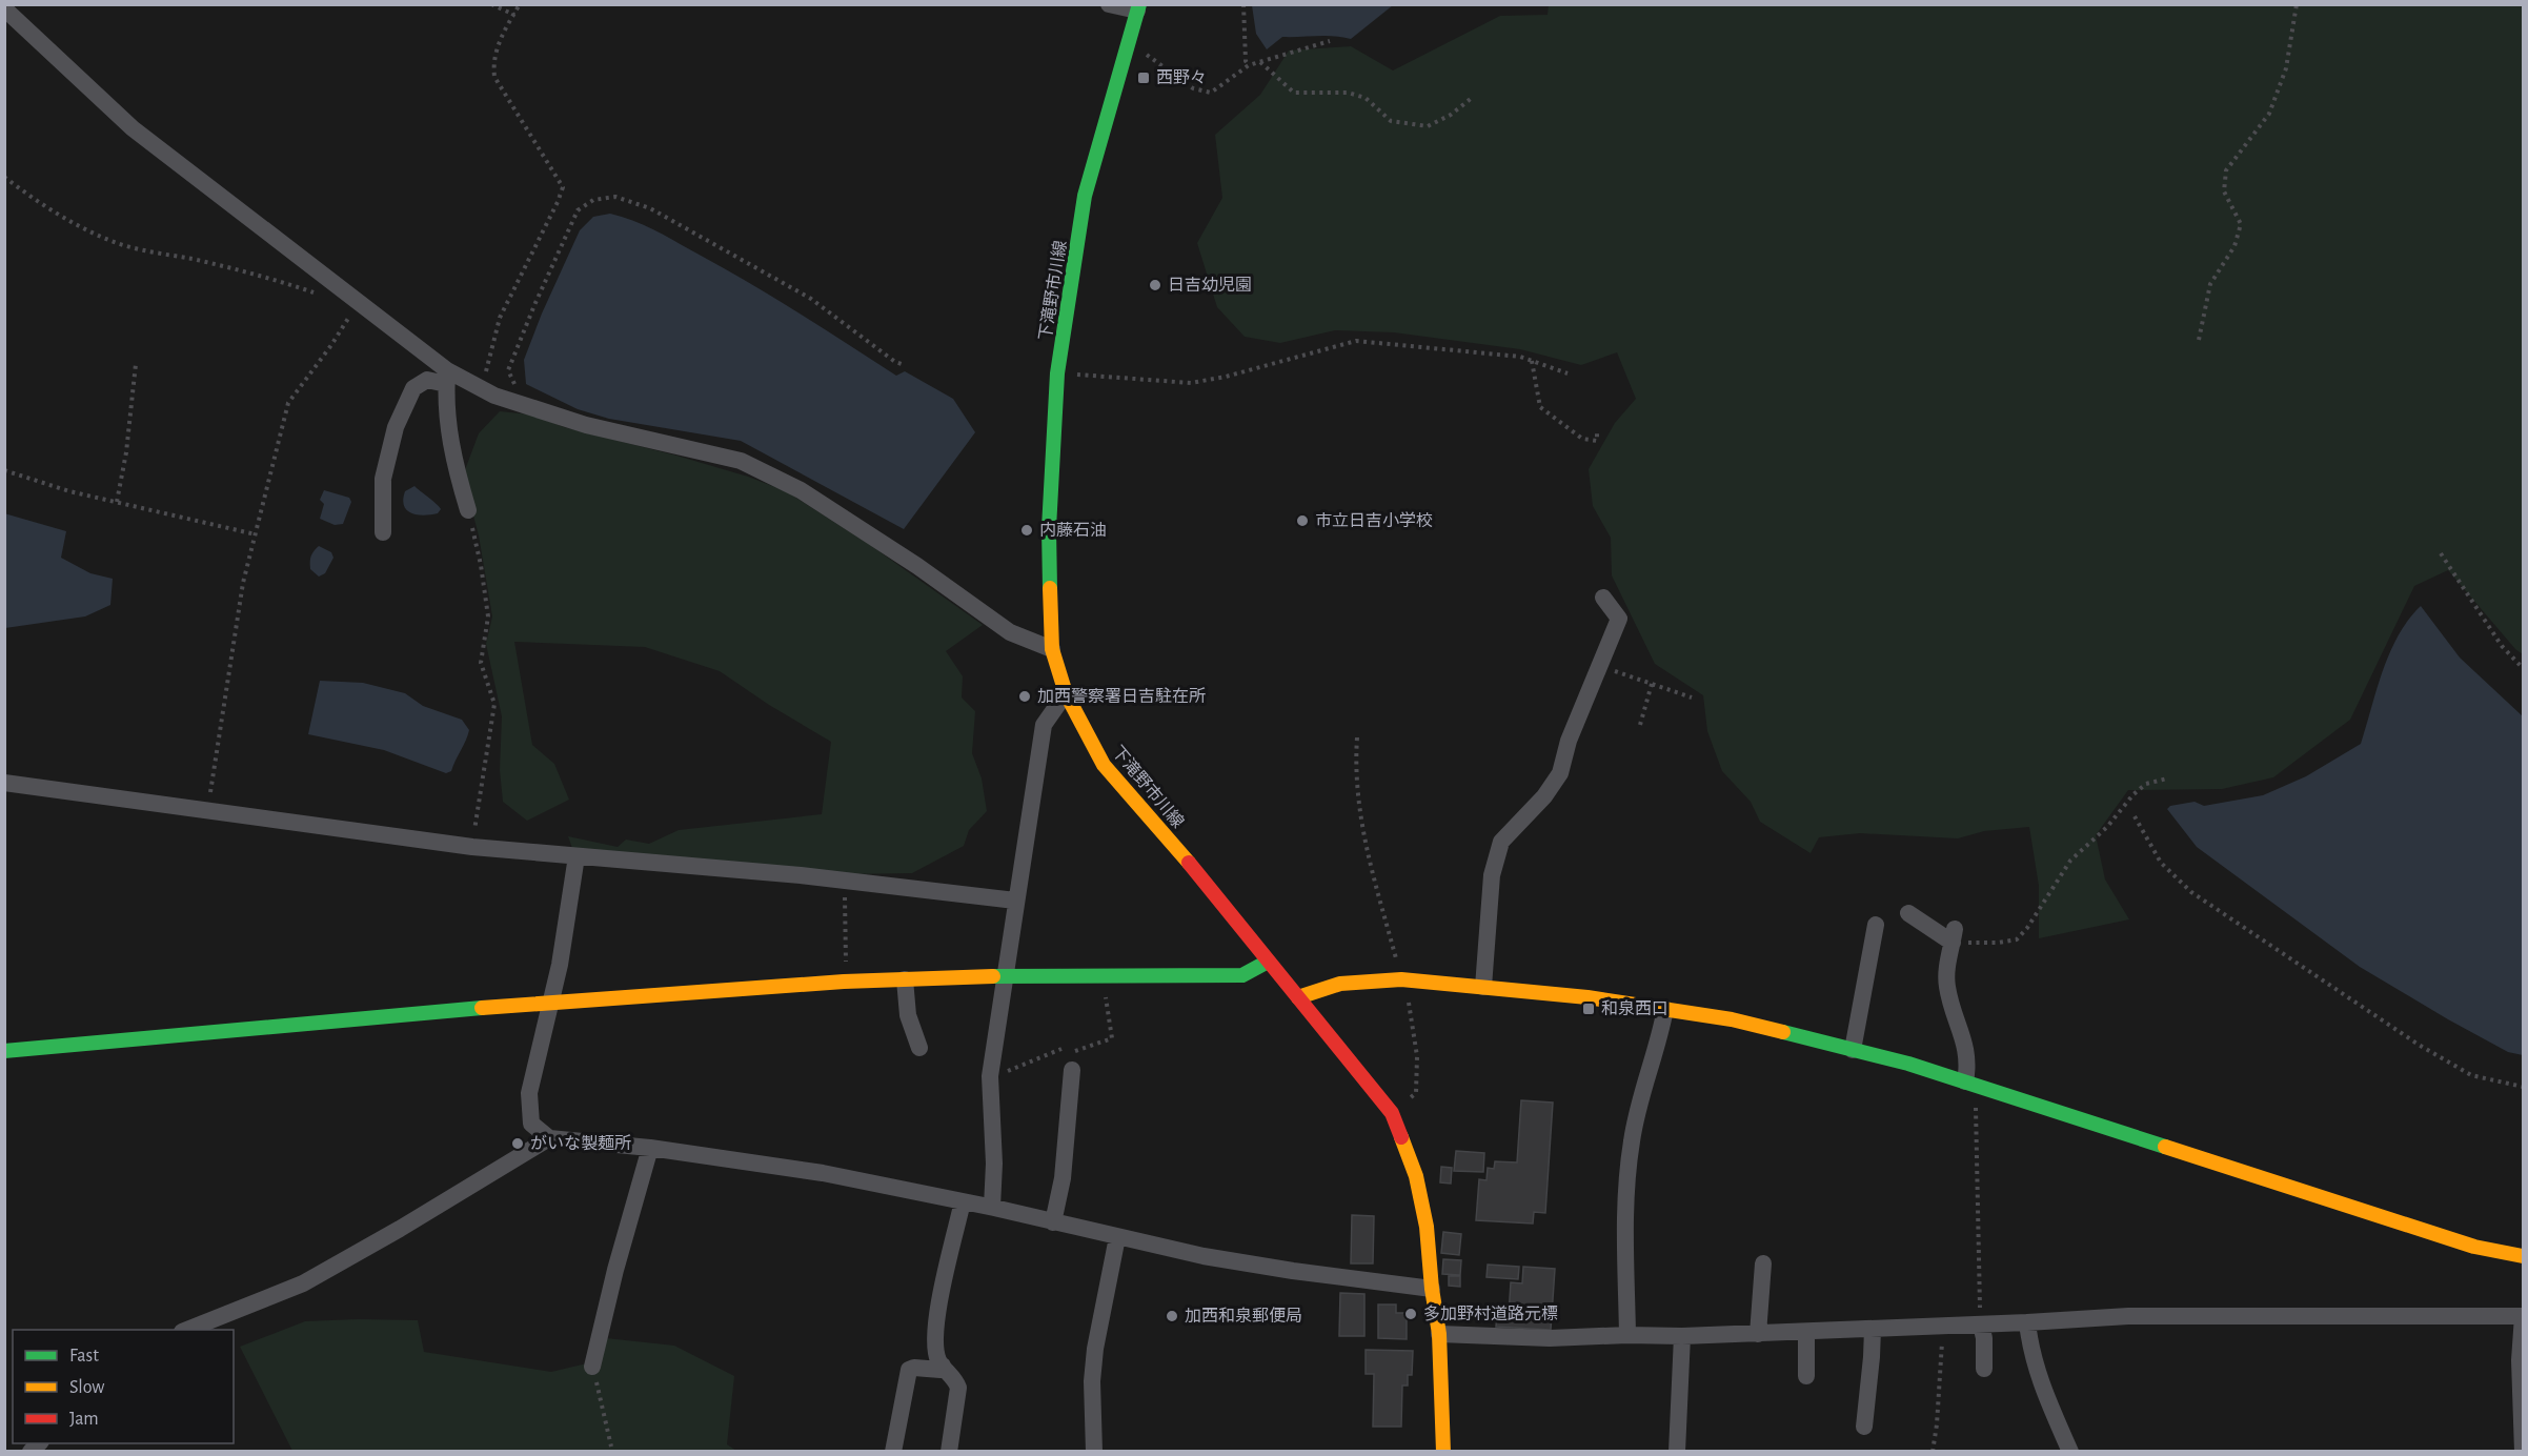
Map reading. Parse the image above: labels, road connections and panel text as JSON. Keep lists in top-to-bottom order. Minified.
{"streets":{"street":["下滝野市川線"]},"places":{"transit":["西野々","和泉西口"],"other":["日吉幼児園","市立日吉小学校","内藤石油","加西警察署日吉駐在所","がいな製麺所","多加野村道路元標","加西和泉郵便局"]},"legend":["Fast","Slow","Jam"]}
